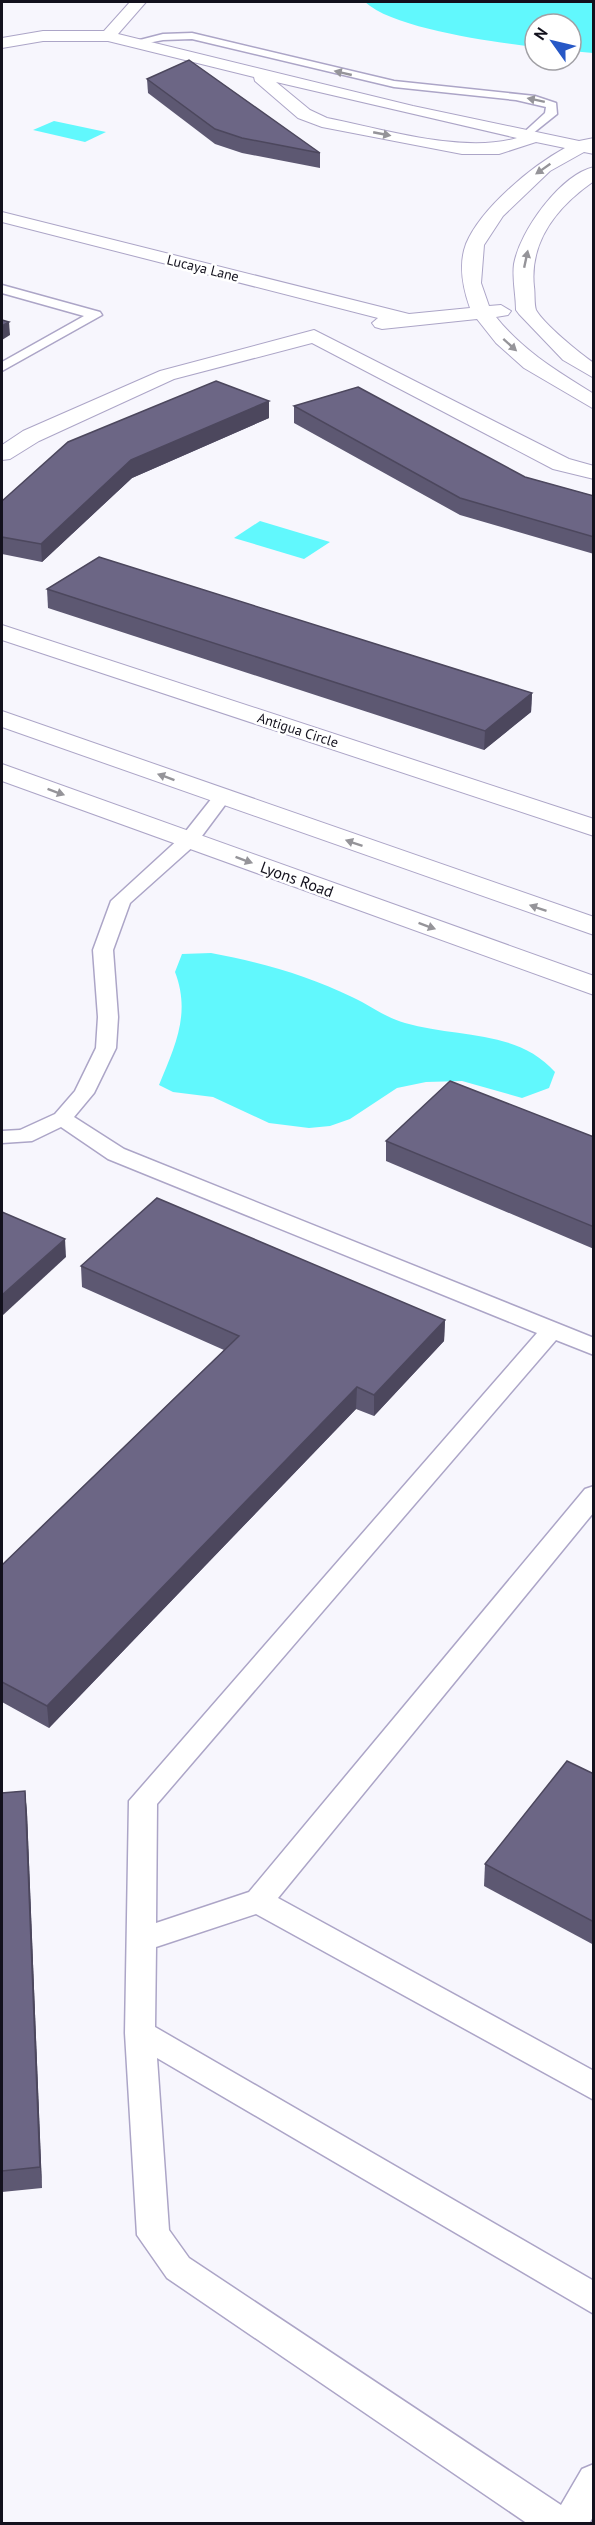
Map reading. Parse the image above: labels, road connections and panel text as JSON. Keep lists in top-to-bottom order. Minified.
{"streets":{"street":["Lucaya Lane","Antigua Circle","Lyons Road"]},"north":"top left"}
